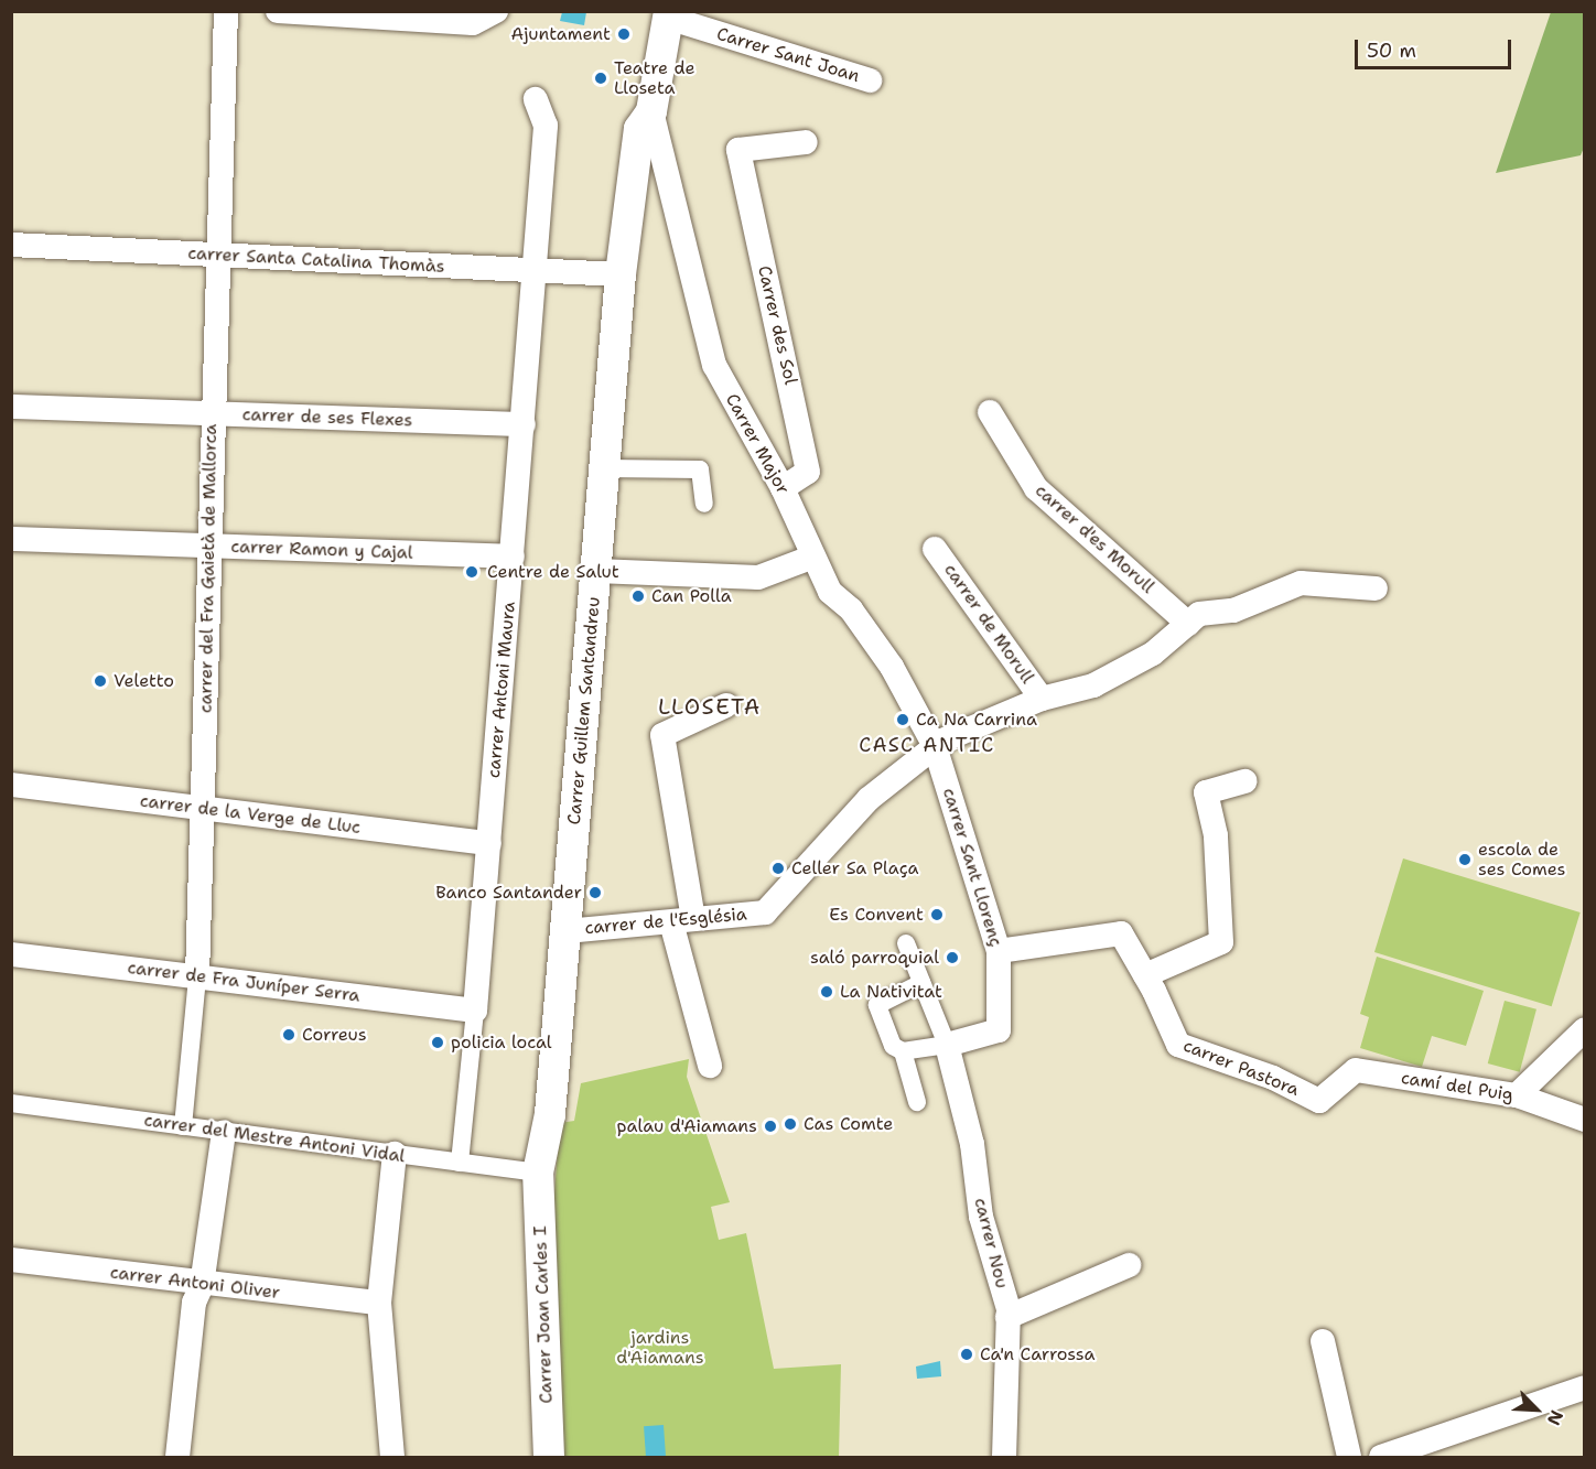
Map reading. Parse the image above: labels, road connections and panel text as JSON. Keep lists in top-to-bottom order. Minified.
{"streets":{"street":["Carrer Sant Joan","carrer Santa Catalina Thomàs","Carrer des Sol","carrer de ses Flexes","Carrer Major","carrer d'es Morull","carrer Ramon y Cajal","carrer del Fra Gaietà de Mallorca","carrer de Morull","carrer Antoni Maura","Carrer Guillem Santandreu","carrer de la Verge de Lluc","carrer Sant Llorenç","carrer de l'Església","carrer de Fra Juníper Serra","carrer Pastora","camí del Puig","carrer del Mestre Antoni Vidal","carrer Nou","carrer Antoni Oliver","Carrer Joan Carles I"]},"crossings":[["Carrer Sant Joan","Carrer Guillem Santandreu"],["carrer Santa Catalina Thomàs","carrer del Fra Gaietà de Mallorca"],["carrer Santa Catalina Thomàs","carrer Antoni Maura"],["carrer Santa Catalina Thomàs","Carrer Guillem Santandreu"],["Carrer des Sol","Carrer Major"],["carrer de ses Flexes","carrer del Fra Gaietà de Mallorca"],["carrer de ses Flexes","carrer Antoni Maura"],["Carrer Major","Carrer Guillem Santandreu"],["Carrer Major","carrer Sant Llorenç"],["Carrer Major","carrer de l'Església"],["carrer Ramon y Cajal","carrer del Fra Gaietà de Mallorca"],["carrer Ramon y Cajal","carrer Antoni Maura"],["carrer del Fra Gaietà de Mallorca","carrer de la Verge de Lluc"],["carrer del Fra Gaietà de Mallorca","carrer de Fra Juníper Serra"],["carrer del Fra Gaietà de Mallorca","carrer del Mestre Antoni Vidal"],["carrer Antoni Maura","carrer de la Verge de Lluc"],["carrer Antoni Maura","carrer de Fra Juníper Serra"],["carrer Antoni Maura","carrer del Mestre Antoni Vidal"],["Carrer Guillem Santandreu","carrer de l'Església"],["Carrer Guillem Santandreu","carrer del Mestre Antoni Vidal"],["Carrer Guillem Santandreu","Carrer Joan Carles I"],["carrer Sant Llorenç","carrer de l'Església"],["carrer Sant Llorenç","carrer Pastora"],["carrer Sant Llorenç","carrer Nou"],["carrer Pastora","camí del Puig"],["carrer del Mestre Antoni Vidal","Carrer Joan Carles I"]],"districts":["LLOSETA","CASC ANTIC"],"parks":["jardins d'Aiamans"],"places":["Ajuntament","Teatre de Lloseta","Centre de Salut","Can Polla","Veletto","Ca Na Carrina","escola de ses Comes","Celler Sa Plaça","Banco Santander","Es Convent","saló parroquial","La Nativitat","Correus","policia local","Cas Comte","palau d'Aiamans","Ca'n Carrossa"],"scale_bar":"50 m","north":"bottom right"}
